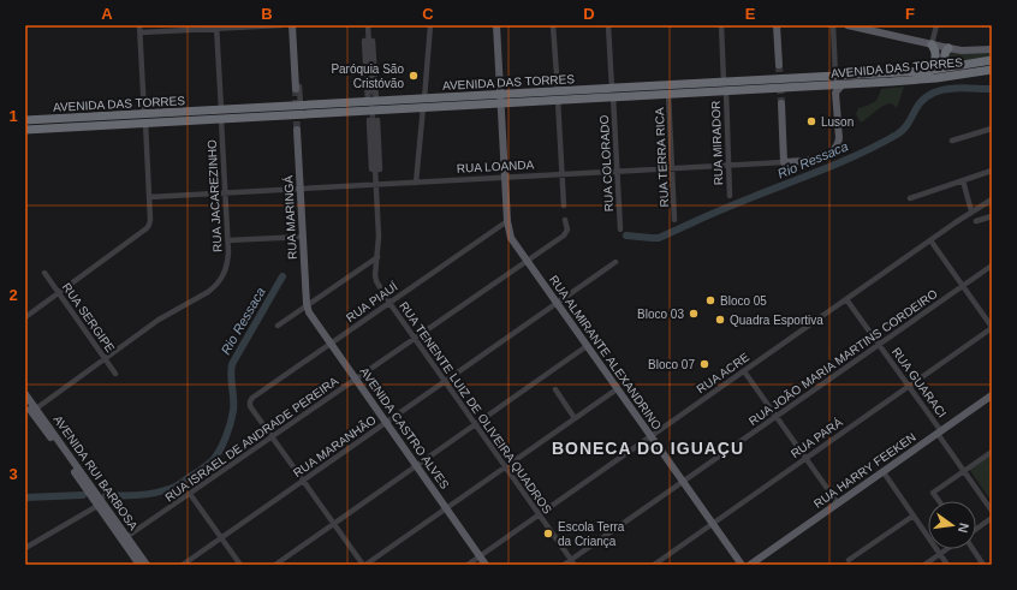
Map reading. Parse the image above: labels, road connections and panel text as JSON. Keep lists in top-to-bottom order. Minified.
{"streets":{"highway":["AVENIDA DAS TORRES"],"main road":["RUA LOANDA","RUA MARINGÁ","RUA ALMIRANTE ALEXANDRINO","AVENIDA CASTRO ALVES","RUA HARRY FEEKEN","AVENIDA RUI BARBOSA"],"street":["RUA MIRADOR","RUA TERRA RICA","RUA COLORADO","RUA JACAREZINHO","RUA PIAUÍ","RUA SERGIPE","RUA JOÃO MARIA MARTINS CORDEIRO","RUA ACRE","RUA GUARACI","RUA TENENTE LUIZ DE OLIVEIRA QUADROS","RUA PARÁ","RUA ISRAEL DE ANDRADE PEREIRA","RUA MARANHÃO"]},"crossings":[["AVENIDA DAS TORRES","RUA MIRADOR"],["AVENIDA DAS TORRES","RUA TERRA RICA"],["AVENIDA DAS TORRES","RUA COLORADO"],["AVENIDA DAS TORRES","RUA LOANDA"],["AVENIDA DAS TORRES","RUA JACAREZINHO"],["AVENIDA DAS TORRES","RUA ALMIRANTE ALEXANDRINO"],["RUA MIRADOR","RUA LOANDA"],["RUA TERRA RICA","RUA LOANDA"],["RUA COLORADO","RUA LOANDA"],["RUA LOANDA","RUA JACAREZINHO"],["RUA LOANDA","RUA MARINGÁ"],["RUA LOANDA","RUA ALMIRANTE ALEXANDRINO"],["RUA LOANDA","RUA TENENTE LUIZ DE OLIVEIRA QUADROS"],["RUA JACAREZINHO","RUA SERGIPE"],["RUA MARINGÁ","AVENIDA CASTRO ALVES"],["RUA PIAUÍ","RUA ALMIRANTE ALEXANDRINO"],["RUA PIAUÍ","RUA TENENTE LUIZ DE OLIVEIRA QUADROS"],["RUA PIAUÍ","AVENIDA CASTRO ALVES"],["RUA PIAUÍ","RUA ISRAEL DE ANDRADE PEREIRA"],["RUA ALMIRANTE ALEXANDRINO","RUA JOÃO MARIA MARTINS CORDEIRO"],["RUA ALMIRANTE ALEXANDRINO","RUA ACRE"],["RUA ALMIRANTE ALEXANDRINO","RUA PARÁ"],["RUA ALMIRANTE ALEXANDRINO","RUA ISRAEL DE ANDRADE PEREIRA"],["RUA ALMIRANTE ALEXANDRINO","RUA MARANHÃO"],["RUA JOÃO MARIA MARTINS CORDEIRO","RUA GUARACI"],["RUA JOÃO MARIA MARTINS CORDEIRO","RUA TENENTE LUIZ DE OLIVEIRA QUADROS"],["RUA ACRE","RUA GUARACI"],["RUA ACRE","RUA TENENTE LUIZ DE OLIVEIRA QUADROS"],["RUA ACRE","AVENIDA CASTRO ALVES"],["RUA GUARACI","RUA PARÁ"],["RUA GUARACI","RUA HARRY FEEKEN"],["RUA TENENTE LUIZ DE OLIVEIRA QUADROS","RUA ISRAEL DE ANDRADE PEREIRA"],["RUA TENENTE LUIZ DE OLIVEIRA QUADROS","RUA MARANHÃO"],["AVENIDA CASTRO ALVES","RUA ISRAEL DE ANDRADE PEREIRA"],["AVENIDA CASTRO ALVES","RUA MARANHÃO"],["RUA ISRAEL DE ANDRADE PEREIRA","AVENIDA RUI BARBOSA"]],"districts":["BONECA DO IGUAÇU"],"water":["Rio Ressaca"],"places":["Paróquia São Cristóvão","Luson","Bloco 05","Bloco 03","Quadra Esportiva","Bloco 07","Escola Terra da Criança"],"north":"right","grid":{"columns":["A","B","C","D","E","F"],"rows":["1","2","3"]}}
